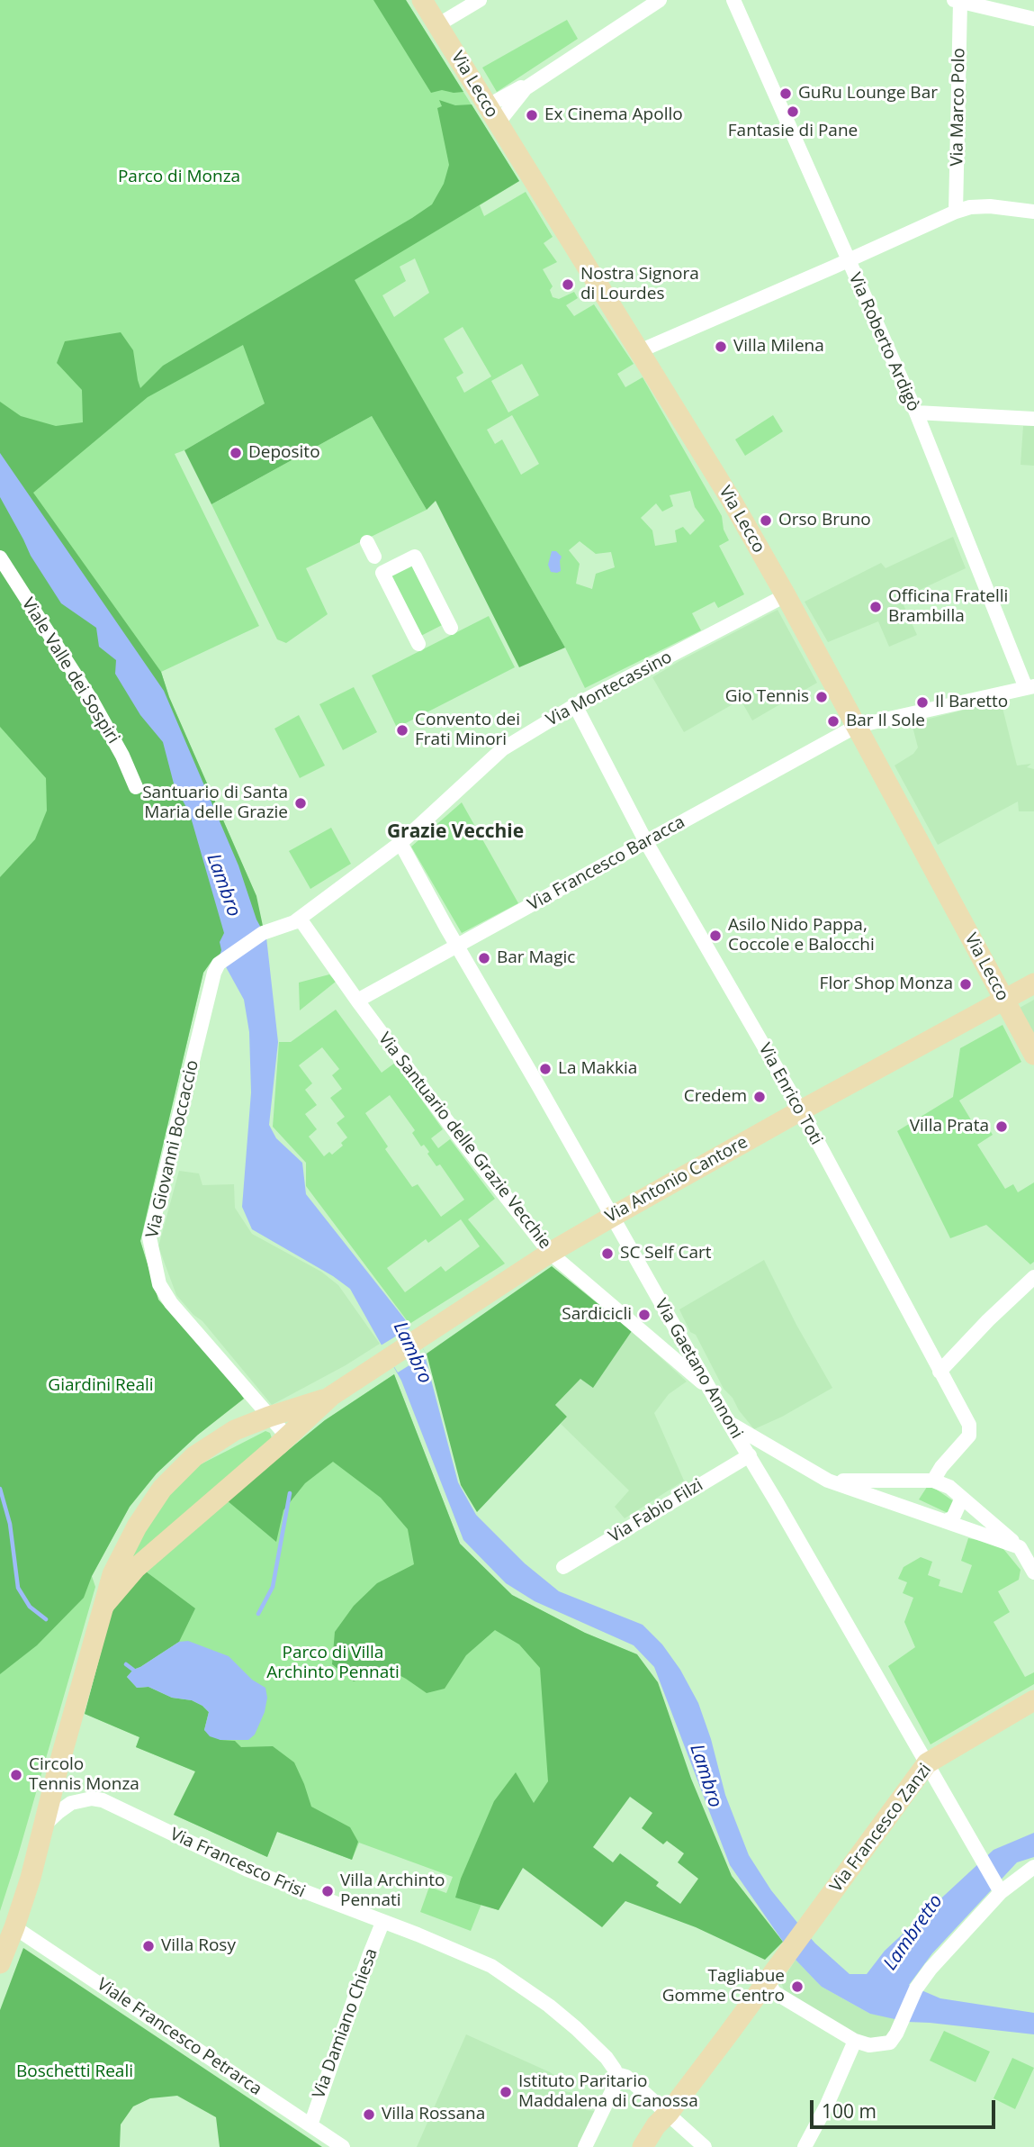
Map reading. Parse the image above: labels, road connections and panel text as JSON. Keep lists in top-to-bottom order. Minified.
{"streets":{"main road":["Via Lecco","Via Antonio Cantore","Via Francesco Zanzi"],"street":["Via Marco Polo","Via Roberto Ardigò","Viale Valle dei Sospiri","Via Montecassino","Via Francesco Baracca","Via Enrico Toti","Via Santuario delle Grazie Vecchie","Via Giovanni Boccaccio","Via Gaetano Annoni","Via Fabio Filzi","Via Francesco Frisi","Via Damiano Chiesa","Viale Francesco Petrarca"]},"crossings":[["Via Lecco","Via Montecassino"],["Via Lecco","Via Francesco Baracca"],["Via Lecco","Via Antonio Cantore"],["Via Roberto Ardigò","Via Francesco Baracca"],["Via Montecassino","Via Enrico Toti"],["Via Montecassino","Via Santuario delle Grazie Vecchie"],["Via Montecassino","Via Giovanni Boccaccio"],["Via Montecassino","Via Gaetano Annoni"],["Via Francesco Baracca","Via Enrico Toti"],["Via Francesco Baracca","Via Santuario delle Grazie Vecchie"],["Via Francesco Baracca","Via Gaetano Annoni"],["Via Enrico Toti","Via Antonio Cantore"],["Via Santuario delle Grazie Vecchie","Via Antonio Cantore"],["Via Santuario delle Grazie Vecchie","Via Gaetano Annoni"],["Via Antonio Cantore","Via Gaetano Annoni"],["Via Gaetano Annoni","Via Fabio Filzi"],["Via Gaetano Annoni","Via Francesco Zanzi"],["Via Francesco Frisi","Via Damiano Chiesa"],["Via Damiano Chiesa","Viale Francesco Petrarca"]],"districts":["Grazie Vecchie"],"water":["Lambro","Lambretto"],"parks":["Parco di Monza","Giardini Reali","Parco di Villa Archinto Pennati","Boschetti Reali"],"places":["GuRu Lounge Bar","Fantasie di Pane","Ex Cinema Apollo","Nostra Signora di Lourdes","Villa Milena","Deposito","Orso Bruno","Officina Fratelli Brambilla","Gio Tennis","Il Baretto","Bar Il Sole","Convento dei Frati Minori","Santuario di Santa Maria delle Grazie","Asilo Nido Pappa, Coccole e Balocchi","Bar Magic","Flor Shop Monza","La Makkia","Credem","Villa Prata","SC Self Cart","Sardicicli","Circolo Tennis Monza","Villa Archinto Pennati","Villa Rosy","Tagliabue Gomme Centro","Istituto Paritario Maddalena di Canossa","Villa Rossana"],"scale_bar":"100 m"}
